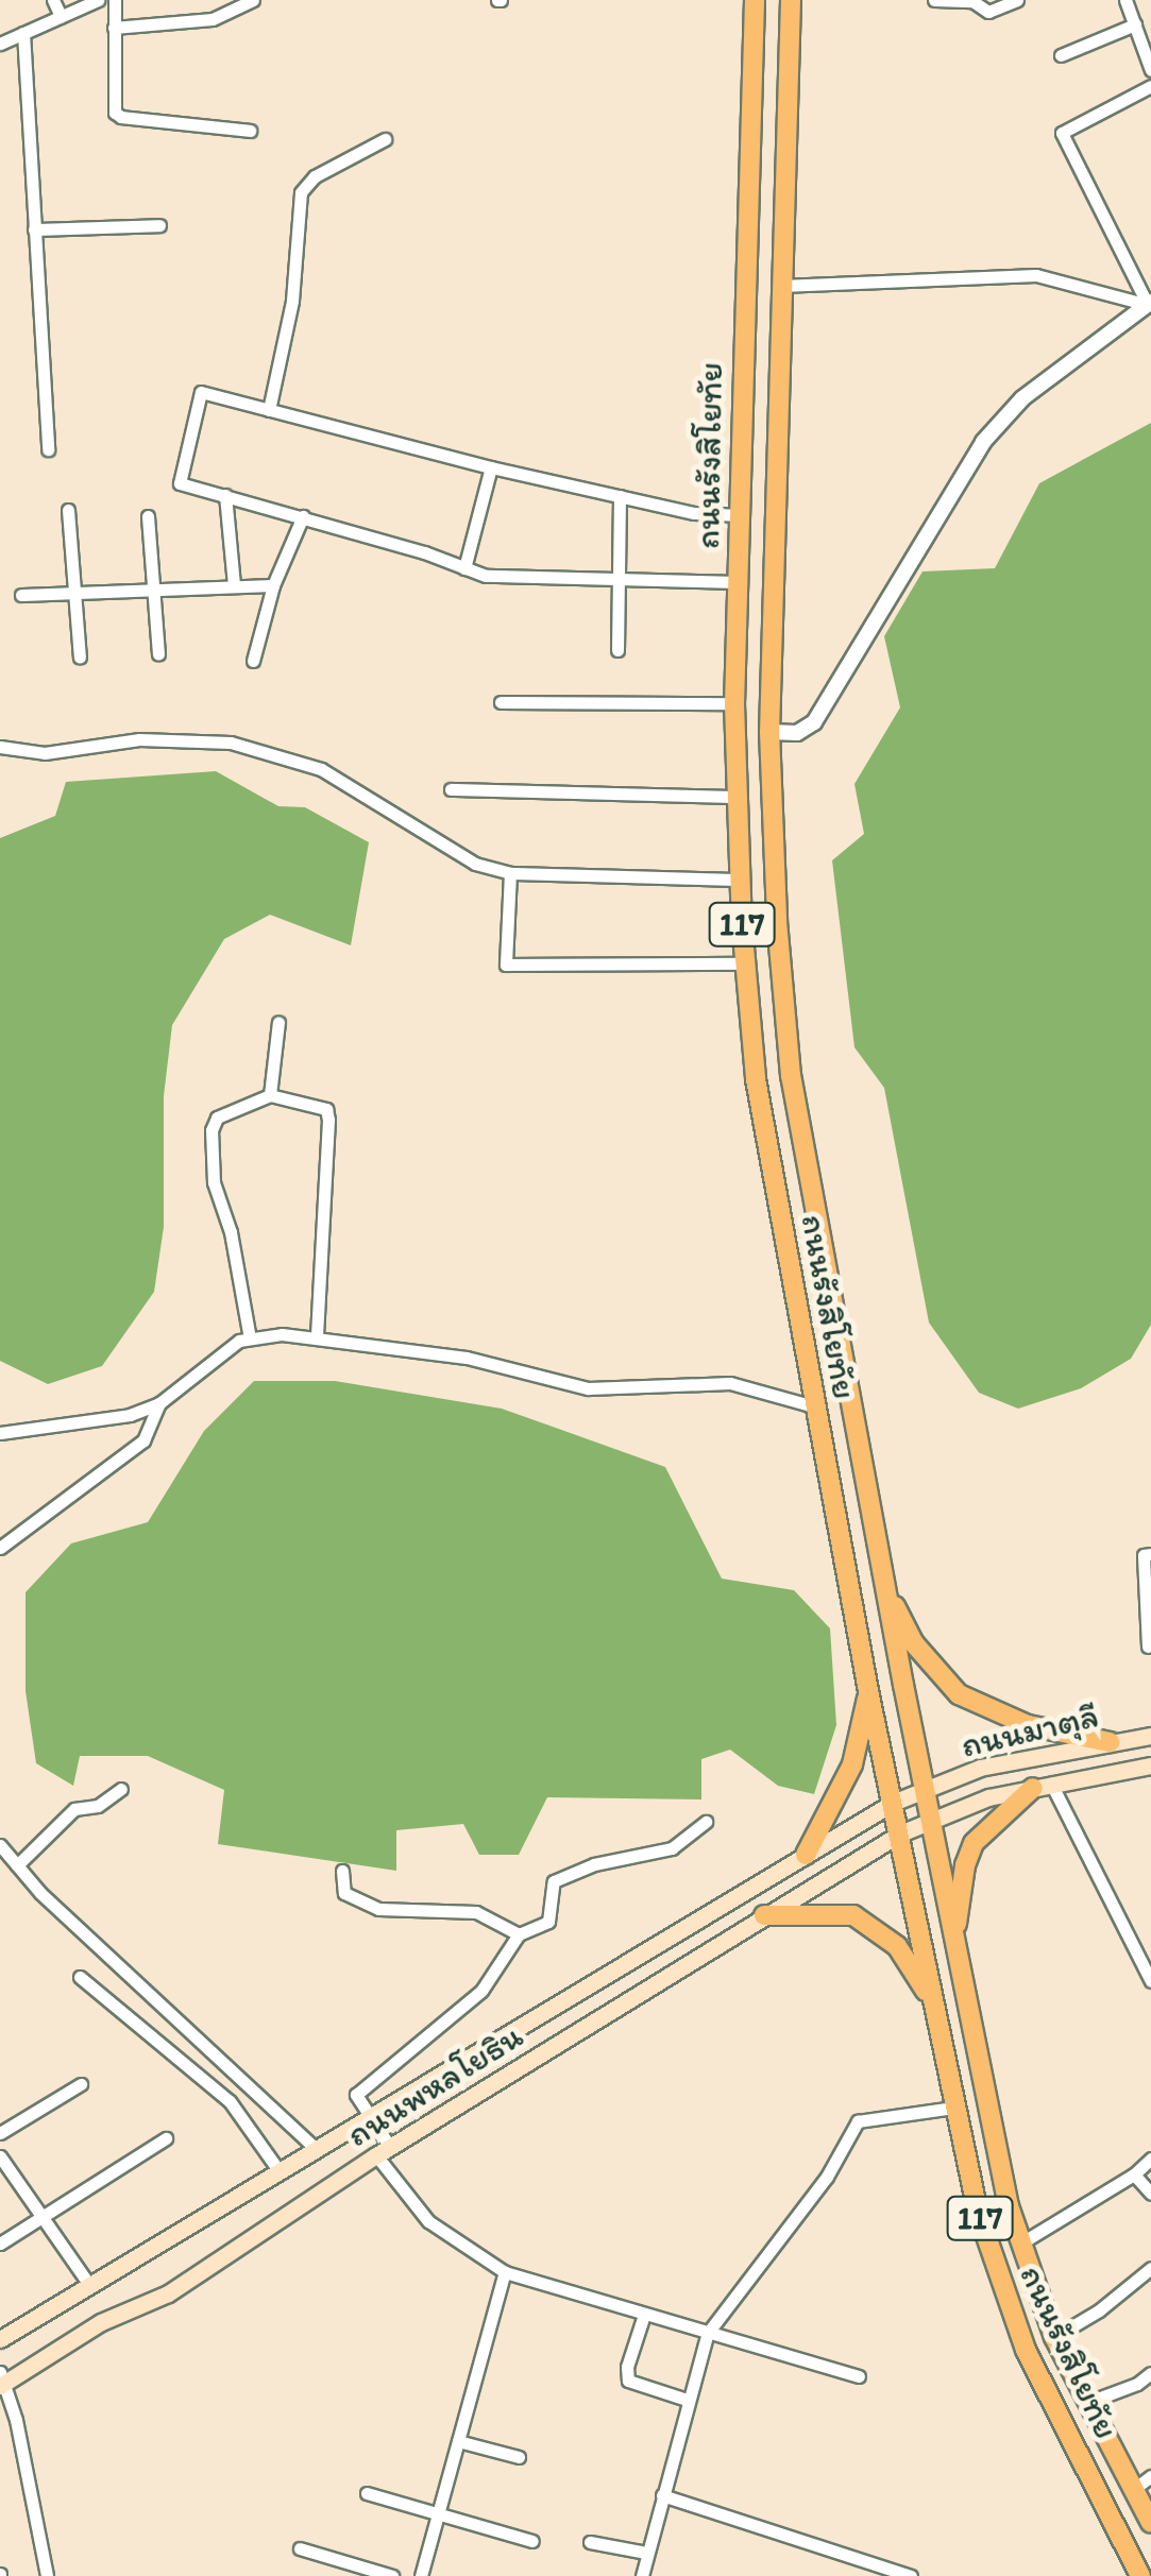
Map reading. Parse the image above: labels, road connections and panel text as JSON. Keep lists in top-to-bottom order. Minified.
{"streets":{"main road":["ถนนรังสิโยทัย","117","ถนนมาตุลี","ถนนพหลโยธิน"]},"crossings":[["ถนนรังสิโยทัย","ถนนมาตุลี"],["ถนนรังสิโยทัย","ถนนพหลโยธิน"],["ถนนมาตุลี","ถนนพหลโยธิน"]]}
